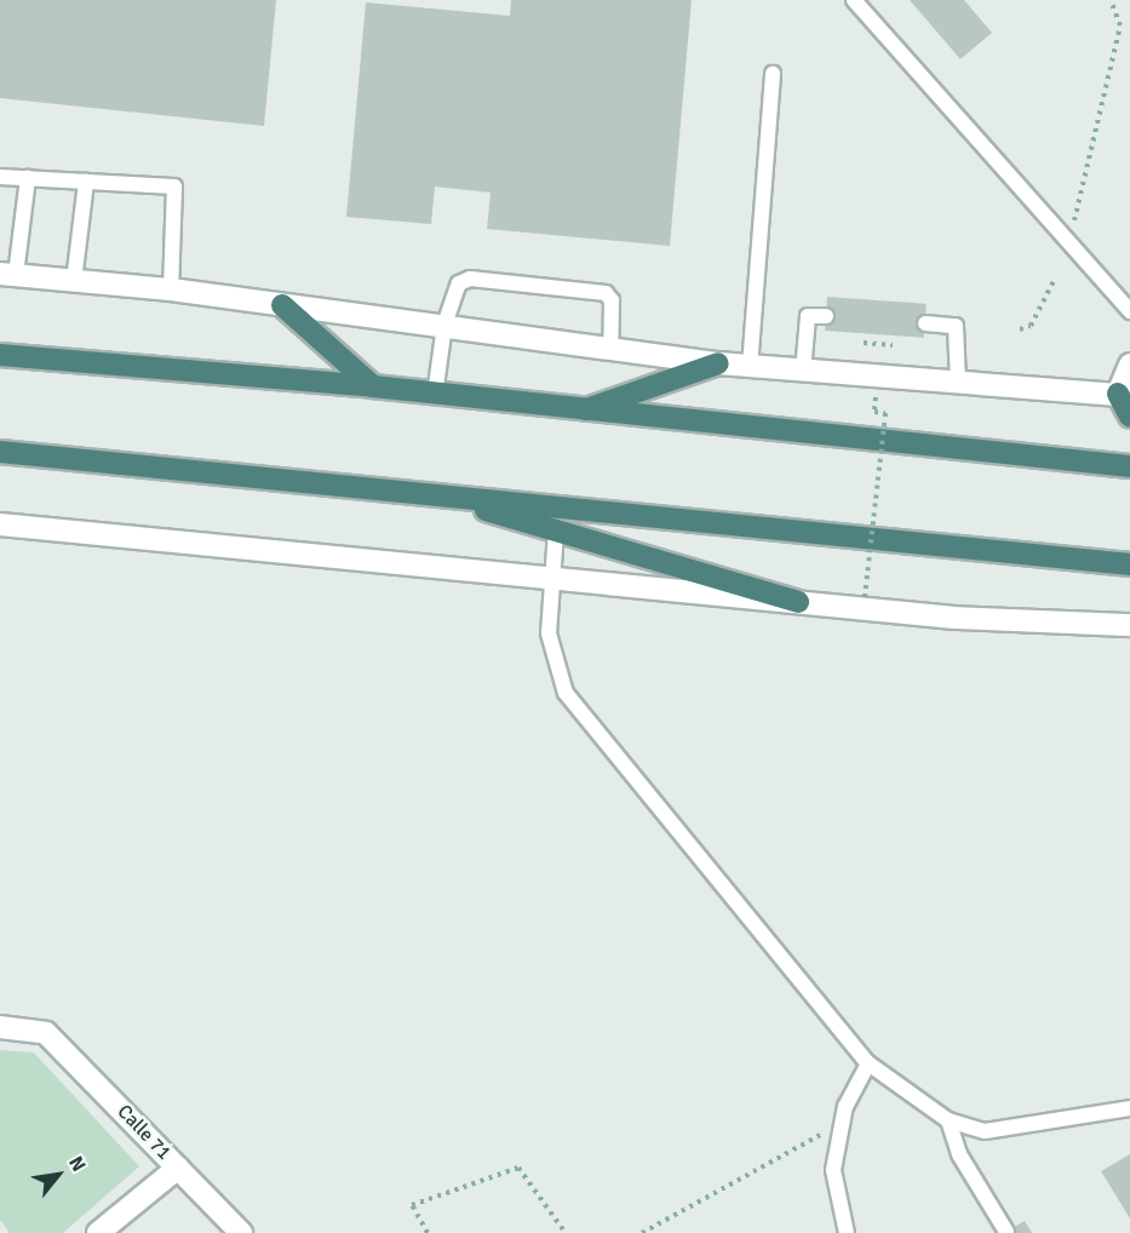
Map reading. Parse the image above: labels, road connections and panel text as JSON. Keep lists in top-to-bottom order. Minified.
{"streets":{"main road":["Calle 71"]},"north":"top right"}
